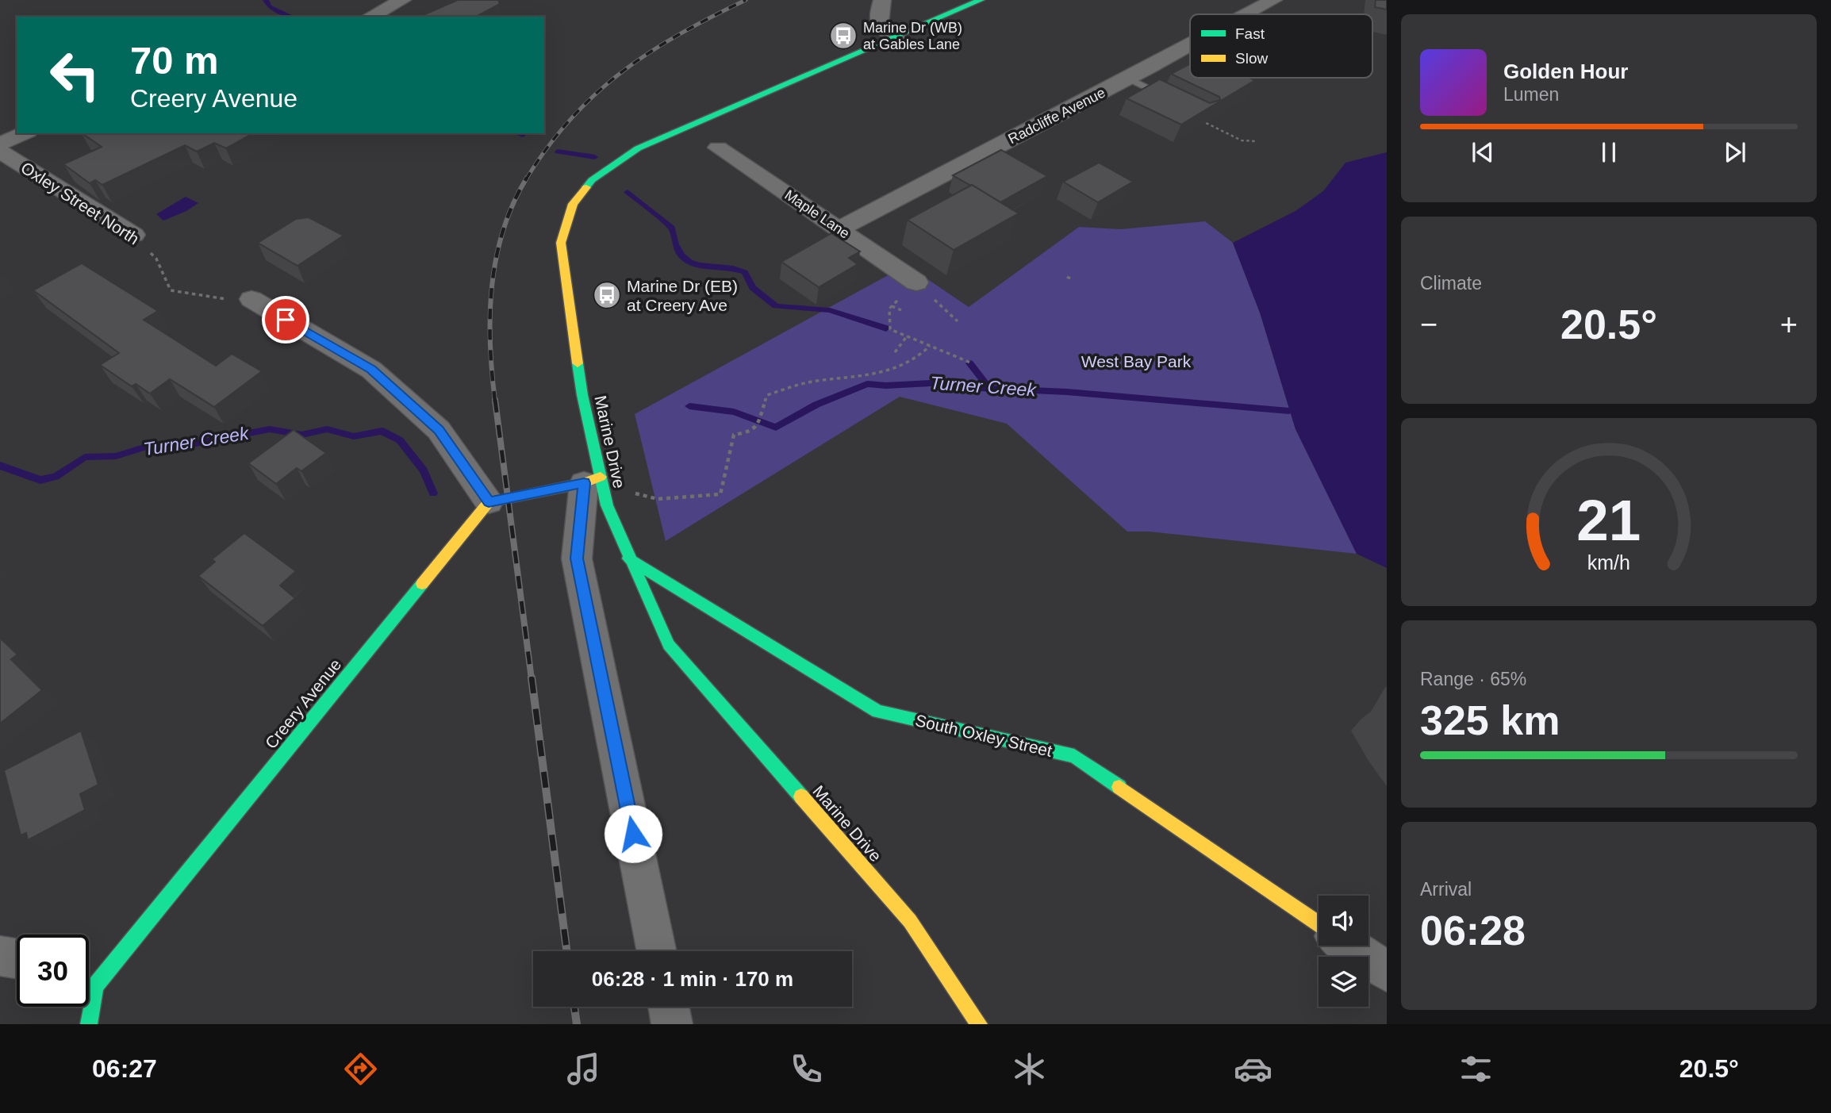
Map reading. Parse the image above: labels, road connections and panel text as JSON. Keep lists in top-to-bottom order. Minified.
{"streets":{"main road":["Marine Drive","Creery Avenue","South Oxley Street"],"street":["Radcliffe Avenue","Oxley Street North","Maple Lane"]},"crossings":[["Radcliffe Avenue","Maple Lane"],["Marine Drive","South Oxley Street"]],"water":["Turner Creek"],"parks":["West Bay Park"],"places":{"bus stop":["Marine Dr (WB) at Gables Lane","Marine Dr (EB) at Creery Ave"]},"legend":["Fast","Slow"],"page":{"turn":["70 m","Creery Avenue"],"song":["Golden Hour","Lumen"],"tile":["Climate",["Range · 65%","325 km"],["Arrival","06:28"]],"heat":["−","20.5°","+"],"limit":"30","trip":"06:28 · 1 min · 170 m","tabs":["06:27","20.5°"],"gauge":["21","km/h"]}}
